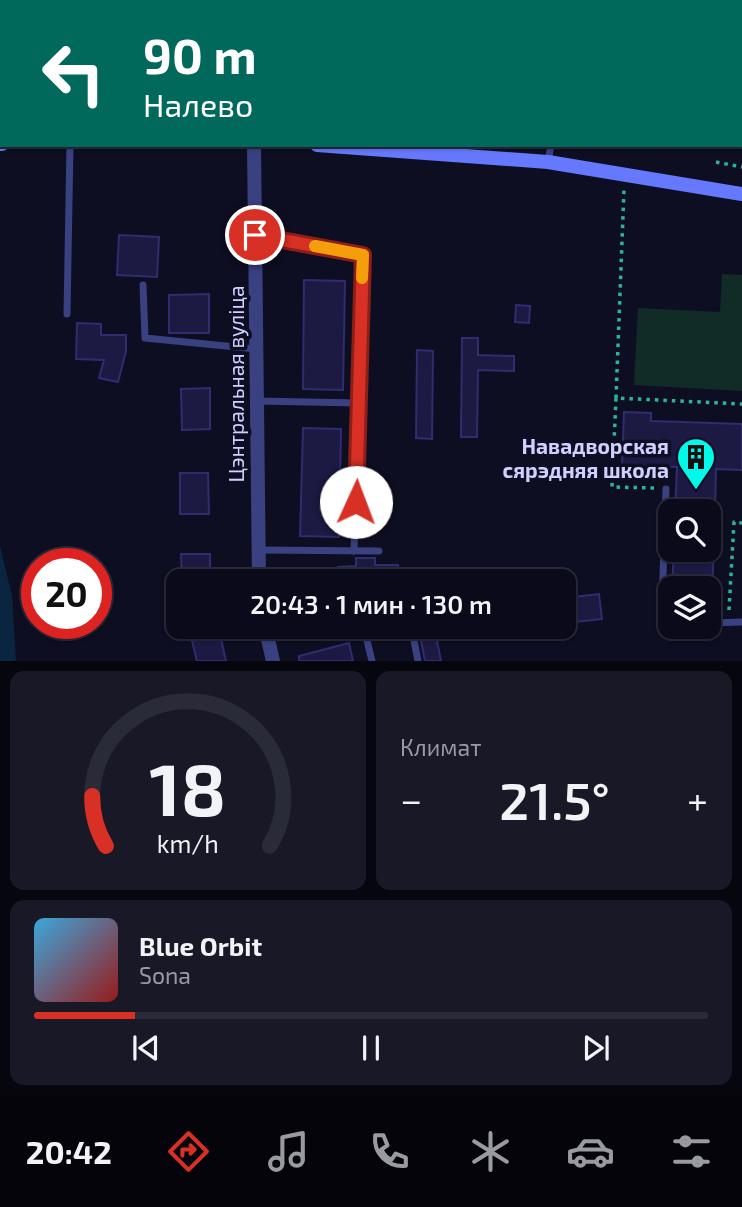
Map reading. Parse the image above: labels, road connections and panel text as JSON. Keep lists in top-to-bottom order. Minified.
{"streets":{"street":["Цэнтральная вуліца"]},"places":{"building":["Навадворская сярэдняя школа"]},"page":{"turn":["90 m","Налево"],"limit":"20","trip":"20:43 · 1 мин · 130 m","tile":"Климат","heat":["−","21.5°","+"],"song":["Blue Orbit","Sona"],"tabs":"20:42","gauge":["18","km/h"]}}
